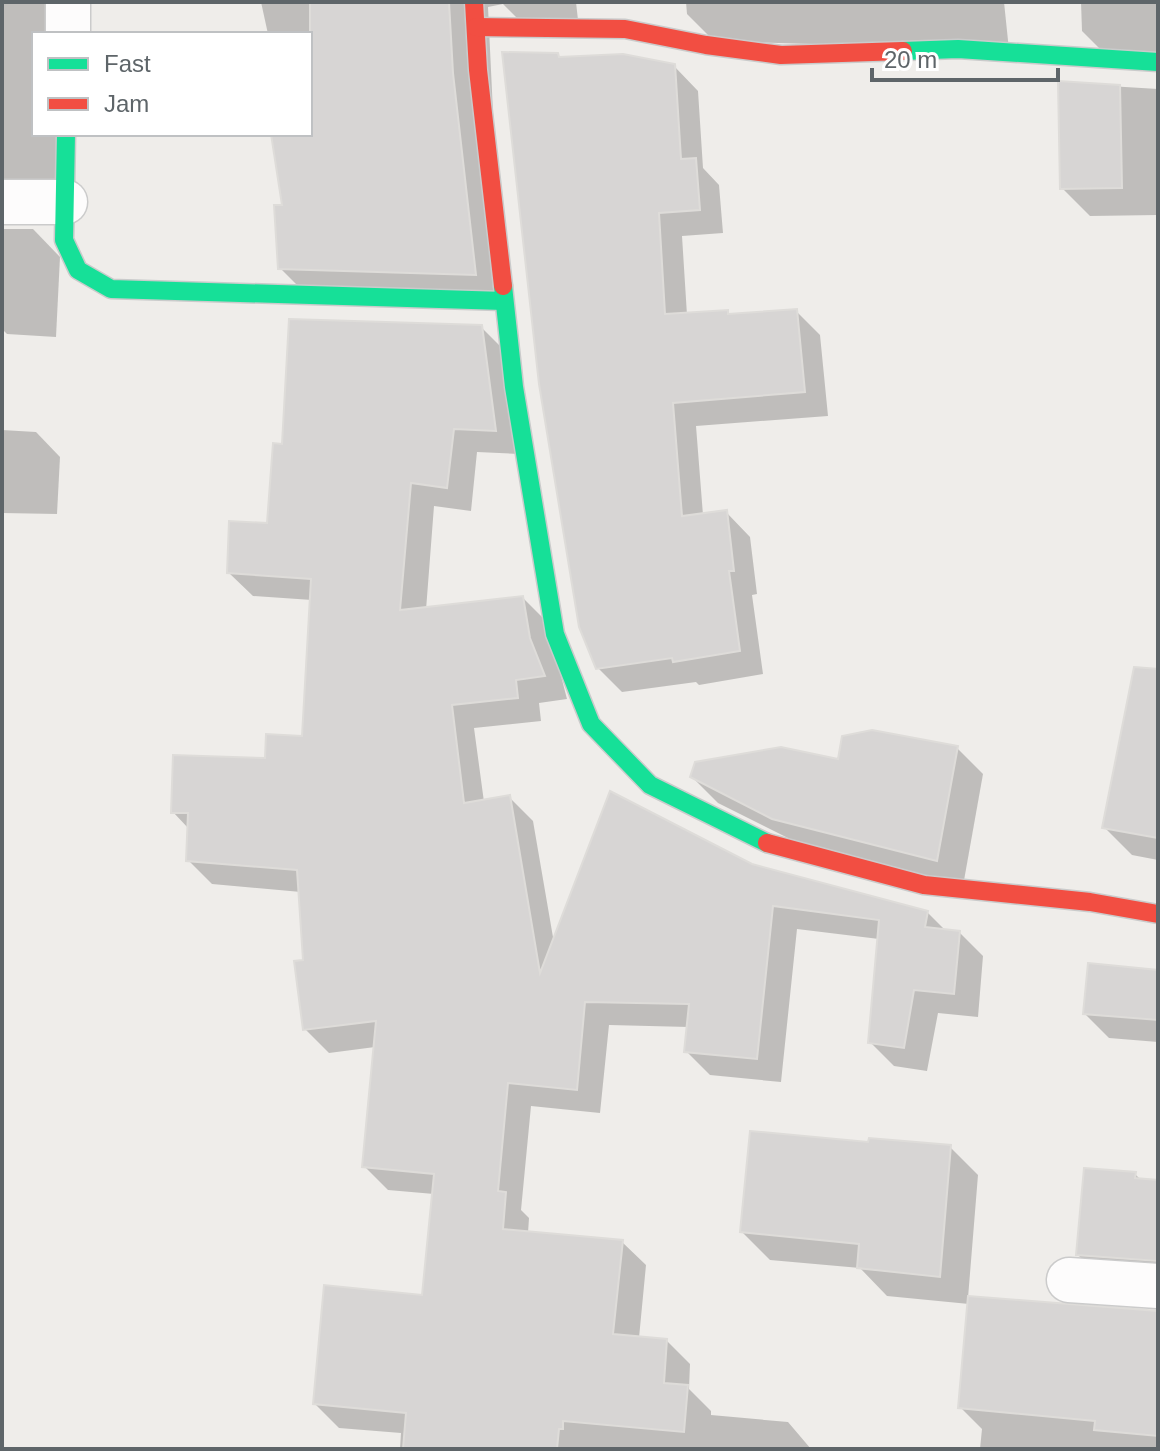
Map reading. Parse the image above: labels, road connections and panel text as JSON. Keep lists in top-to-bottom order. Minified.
{"legend":["Fast","Jam"],"scale_bar":"20 m"}
